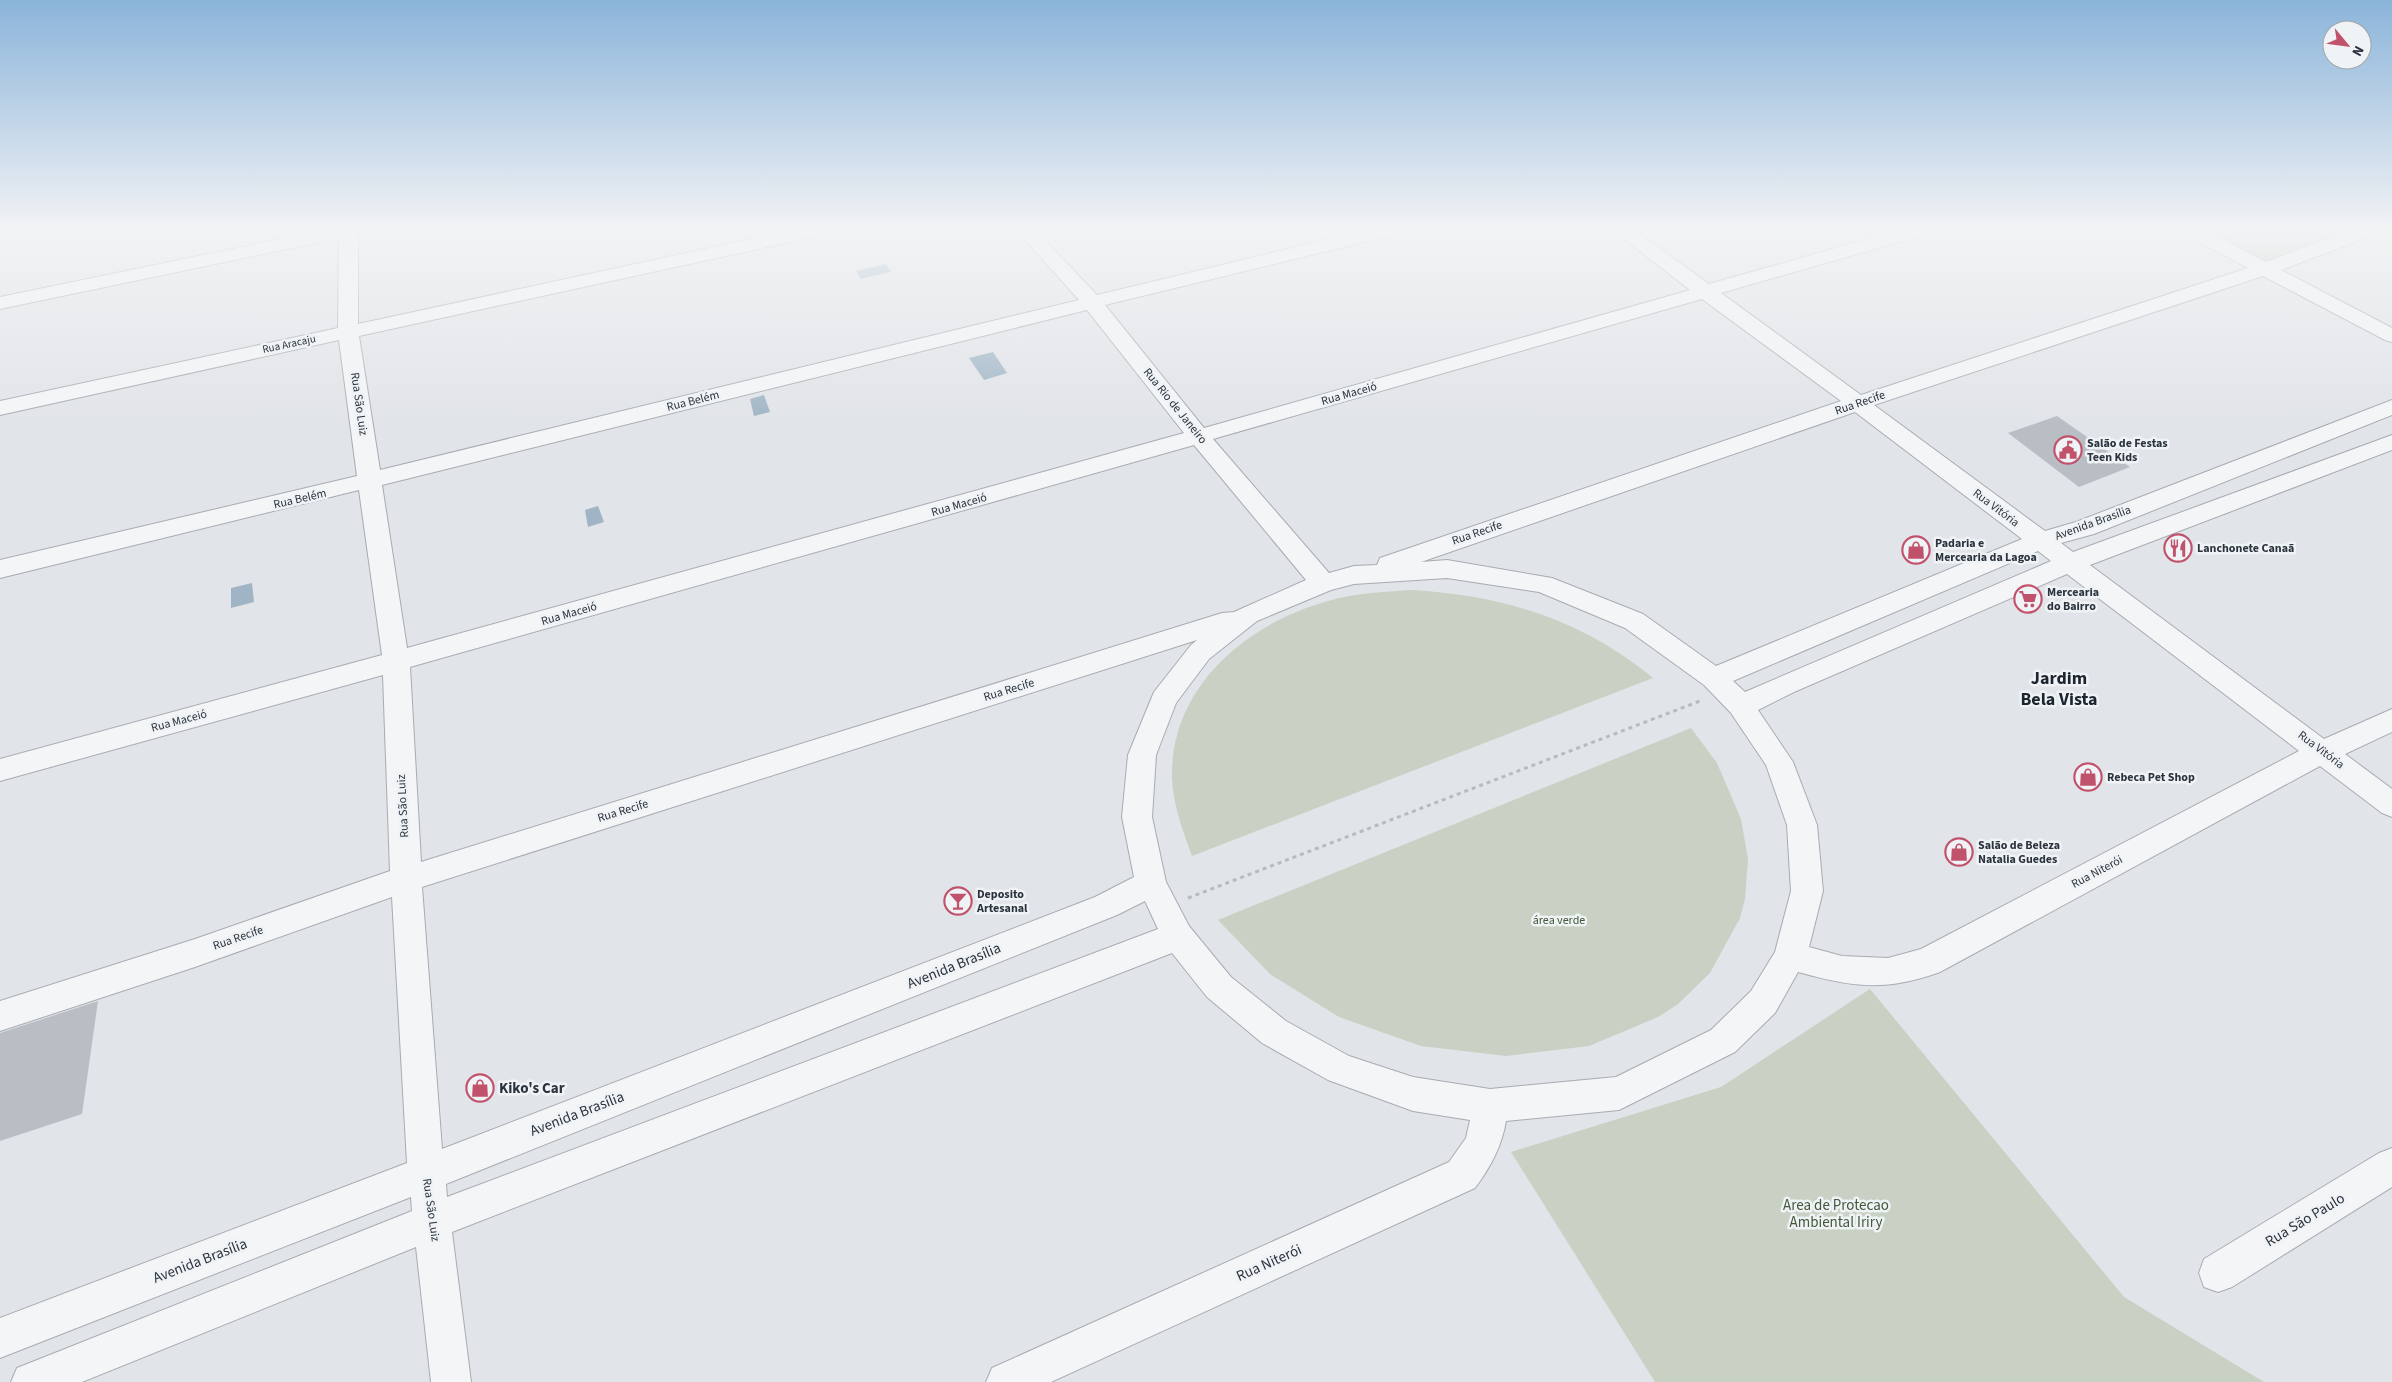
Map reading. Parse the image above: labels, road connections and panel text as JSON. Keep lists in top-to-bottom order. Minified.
{"streets":{"street":["Rua Aracaju","Rua Maceió","Rua Belém","Rua Recife","Rua São Luiz","Rua Rio de Janeiro","Rua Vitória","Avenida Brasília","Rua Niterói","Rua São Paulo"]},"crossings":[["Rua Aracaju","Rua São Luiz"],["Rua Maceió","Rua São Luiz"],["Rua Maceió","Rua Rio de Janeiro"],["Rua Belém","Rua São Luiz"],["Rua Belém","Rua Rio de Janeiro"],["Rua Recife","Rua São Luiz"],["Rua Recife","Rua Vitória"],["Rua São Luiz","Avenida Brasília"],["Rua Vitória","Avenida Brasília"],["Rua Vitória","Rua Niterói"]],"districts":["Jardim Bela Vista"],"parks":["área verde","Area de Protecao Ambiental Iriry"],"places":{"public building":["Salão de Festas Teen Kids"],"restaurant":["Lanchonete Canaã"],"shop":["Padaria e Mercearia da Lagoa","Rebeca Pet Shop","Salão de Beleza Natalia Guedes","Kiko's Car"],"supermarket":["Mercearia do Bairro"],"bar":["Deposito Artesanal"]},"north":"bottom right"}
